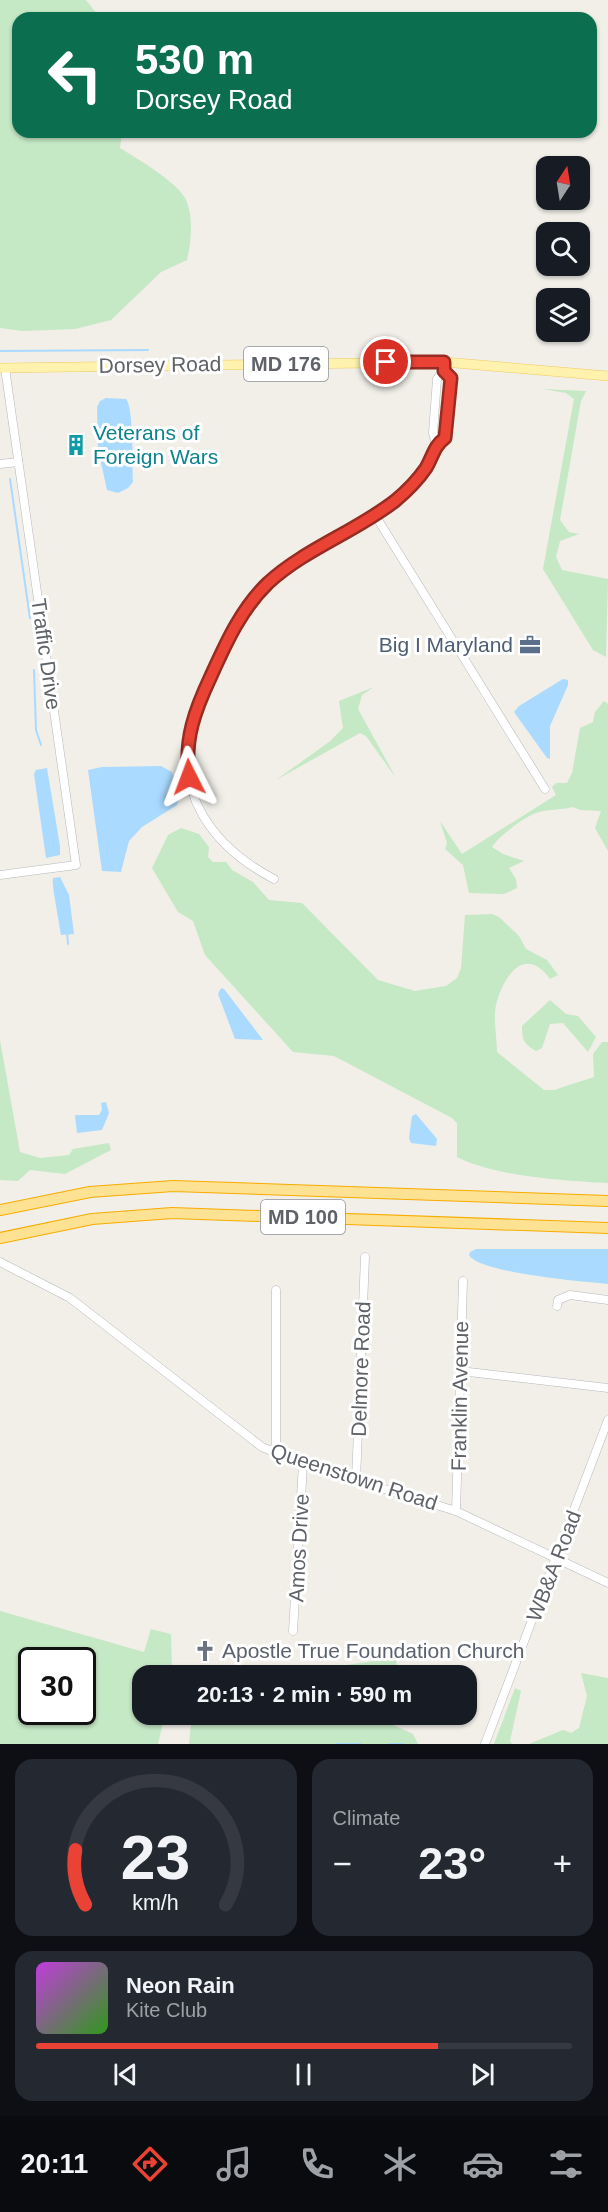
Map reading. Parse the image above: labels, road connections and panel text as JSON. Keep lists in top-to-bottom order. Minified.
{"streets":{"highway":["MD 100"],"main road":["MD 176","Dorsey Road"],"street":["Traffic Drive","Delmore Road","Franklin Avenue","Queenstown Road","Amos Drive","WB&A Road"]},"crossings":[["Dorsey Road","Traffic Drive"],["Delmore Road","Queenstown Road"],["Franklin Avenue","Queenstown Road"],["Queenstown Road","Amos Drive"],["Queenstown Road","WB&A Road"]],"places":{"building":["Veterans of Foreign Wars"],"office":["Big I Maryland"],"church":["Apostle True Foundation Church"]},"north":"top","page":{"turn":["530 m","Dorsey Road"],"limit":"30","trip":"20:13 · 2 min · 590 m","tile":"Climate","heat":["−","23°","+"],"song":["Neon Rain","Kite Club"],"tabs":"20:11","gauge":["23","km/h"]}}
